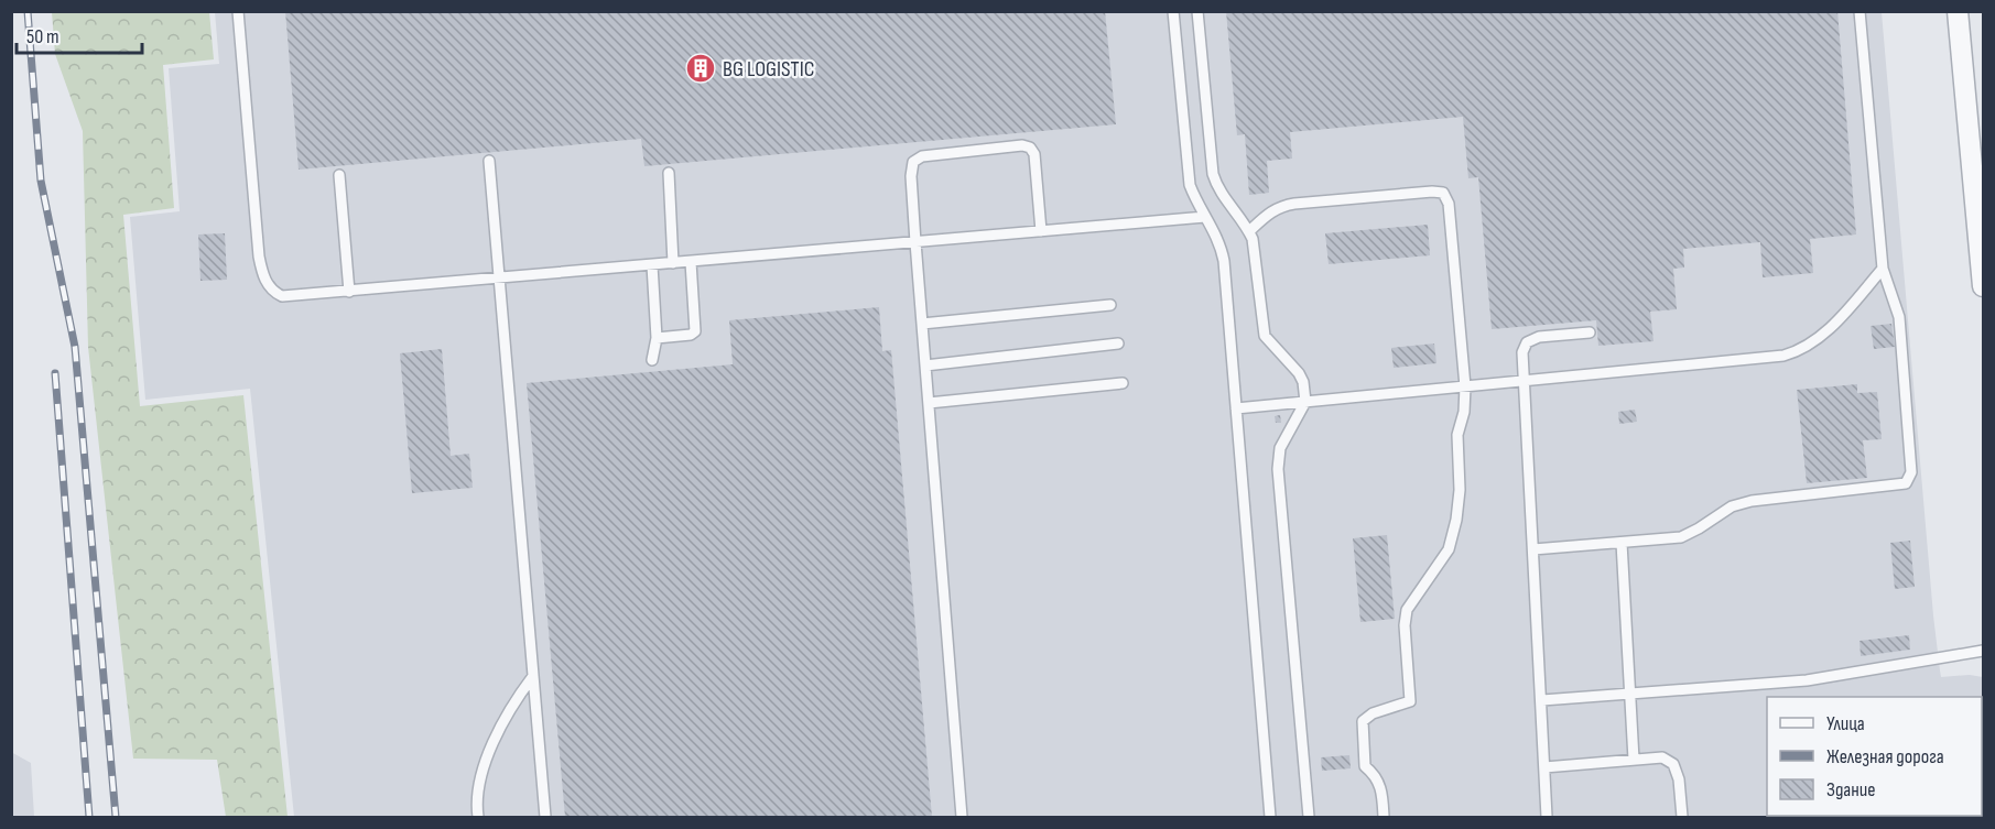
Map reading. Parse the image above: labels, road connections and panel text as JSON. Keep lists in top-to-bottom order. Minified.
{"places":{"building":["BG LOGISTIC"]},"legend":["Улица","Железная дорога","Здание"],"scale_bar":"50 m"}
